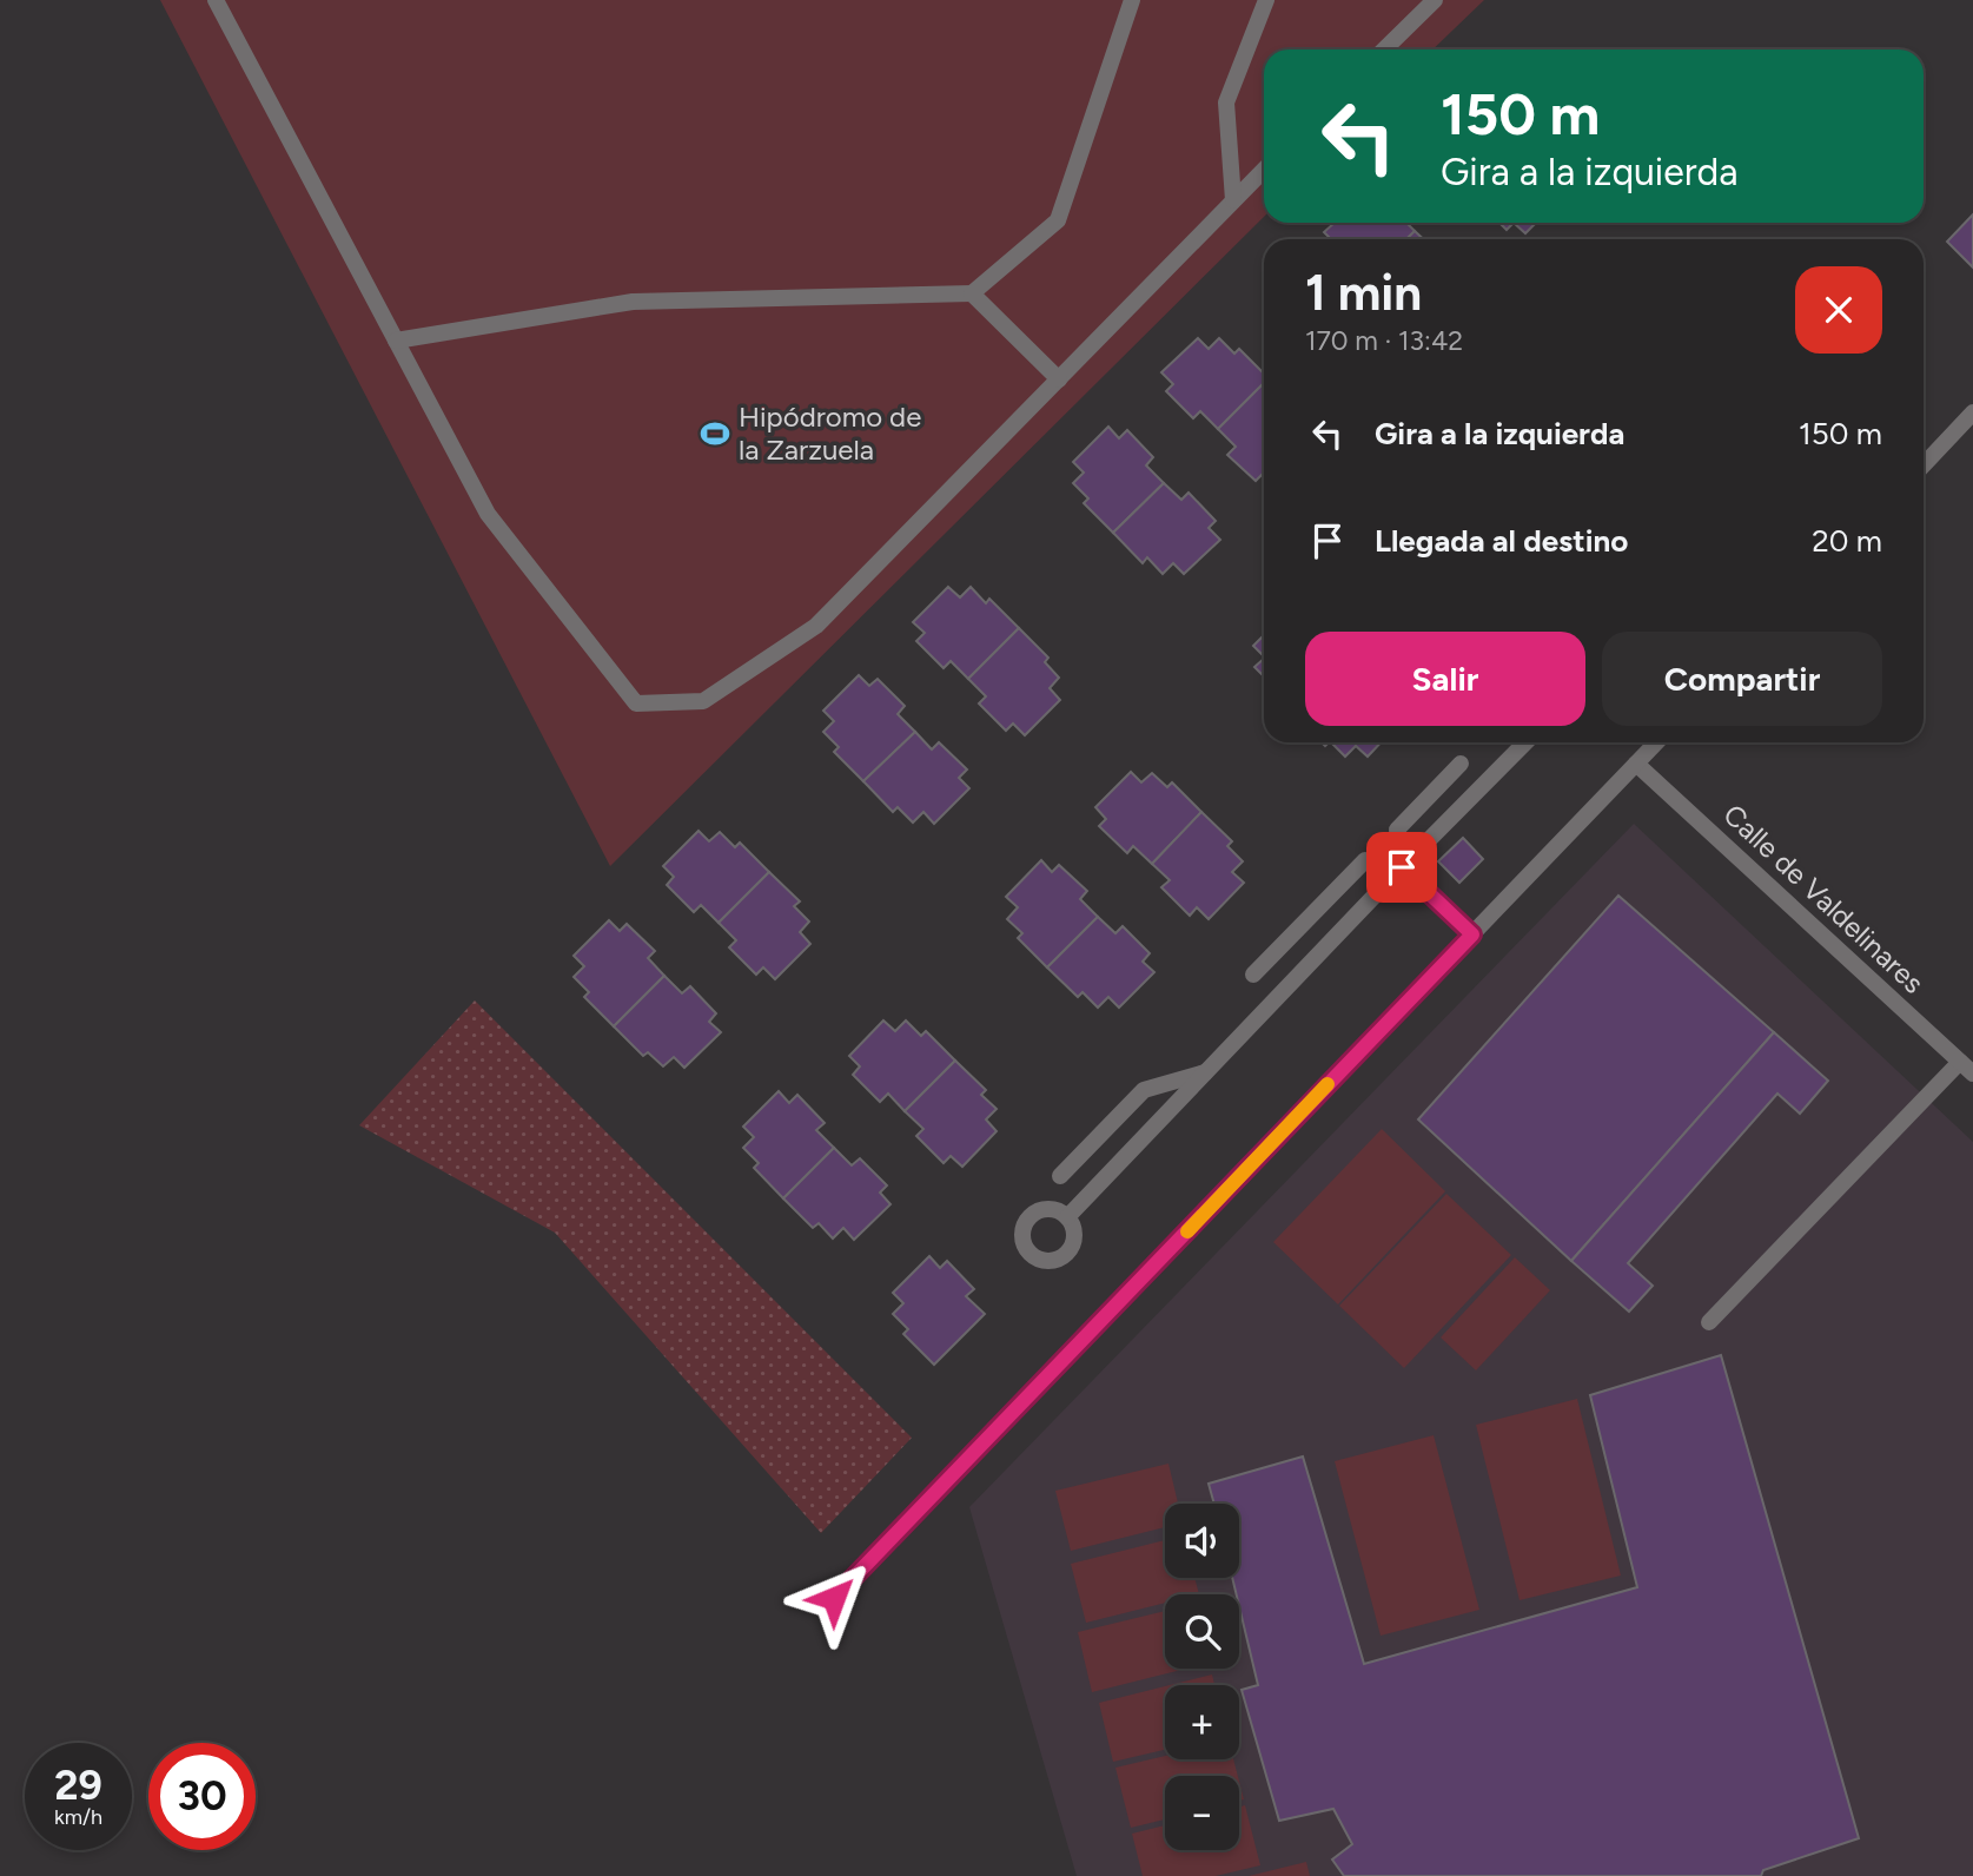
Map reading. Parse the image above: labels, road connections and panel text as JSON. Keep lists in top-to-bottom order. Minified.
{"streets":{"street":["Calle de Valdelinares"]},"places":{"sports":["Hipódromo de la Zarzuela"]},"page":{"turn":["150 m","Gira a la izquierda"],"heading":["1 min","170 m · 13:42"],"list":[{"name":"Gira a la izquierda","value":"150 m"},{"name":"Llegada al destino","value":"20 m"}],"buttons":["Salir","Compartir"],"map_buttons":["+","−"],"speed":"29 km/h","limit":"30"}}
